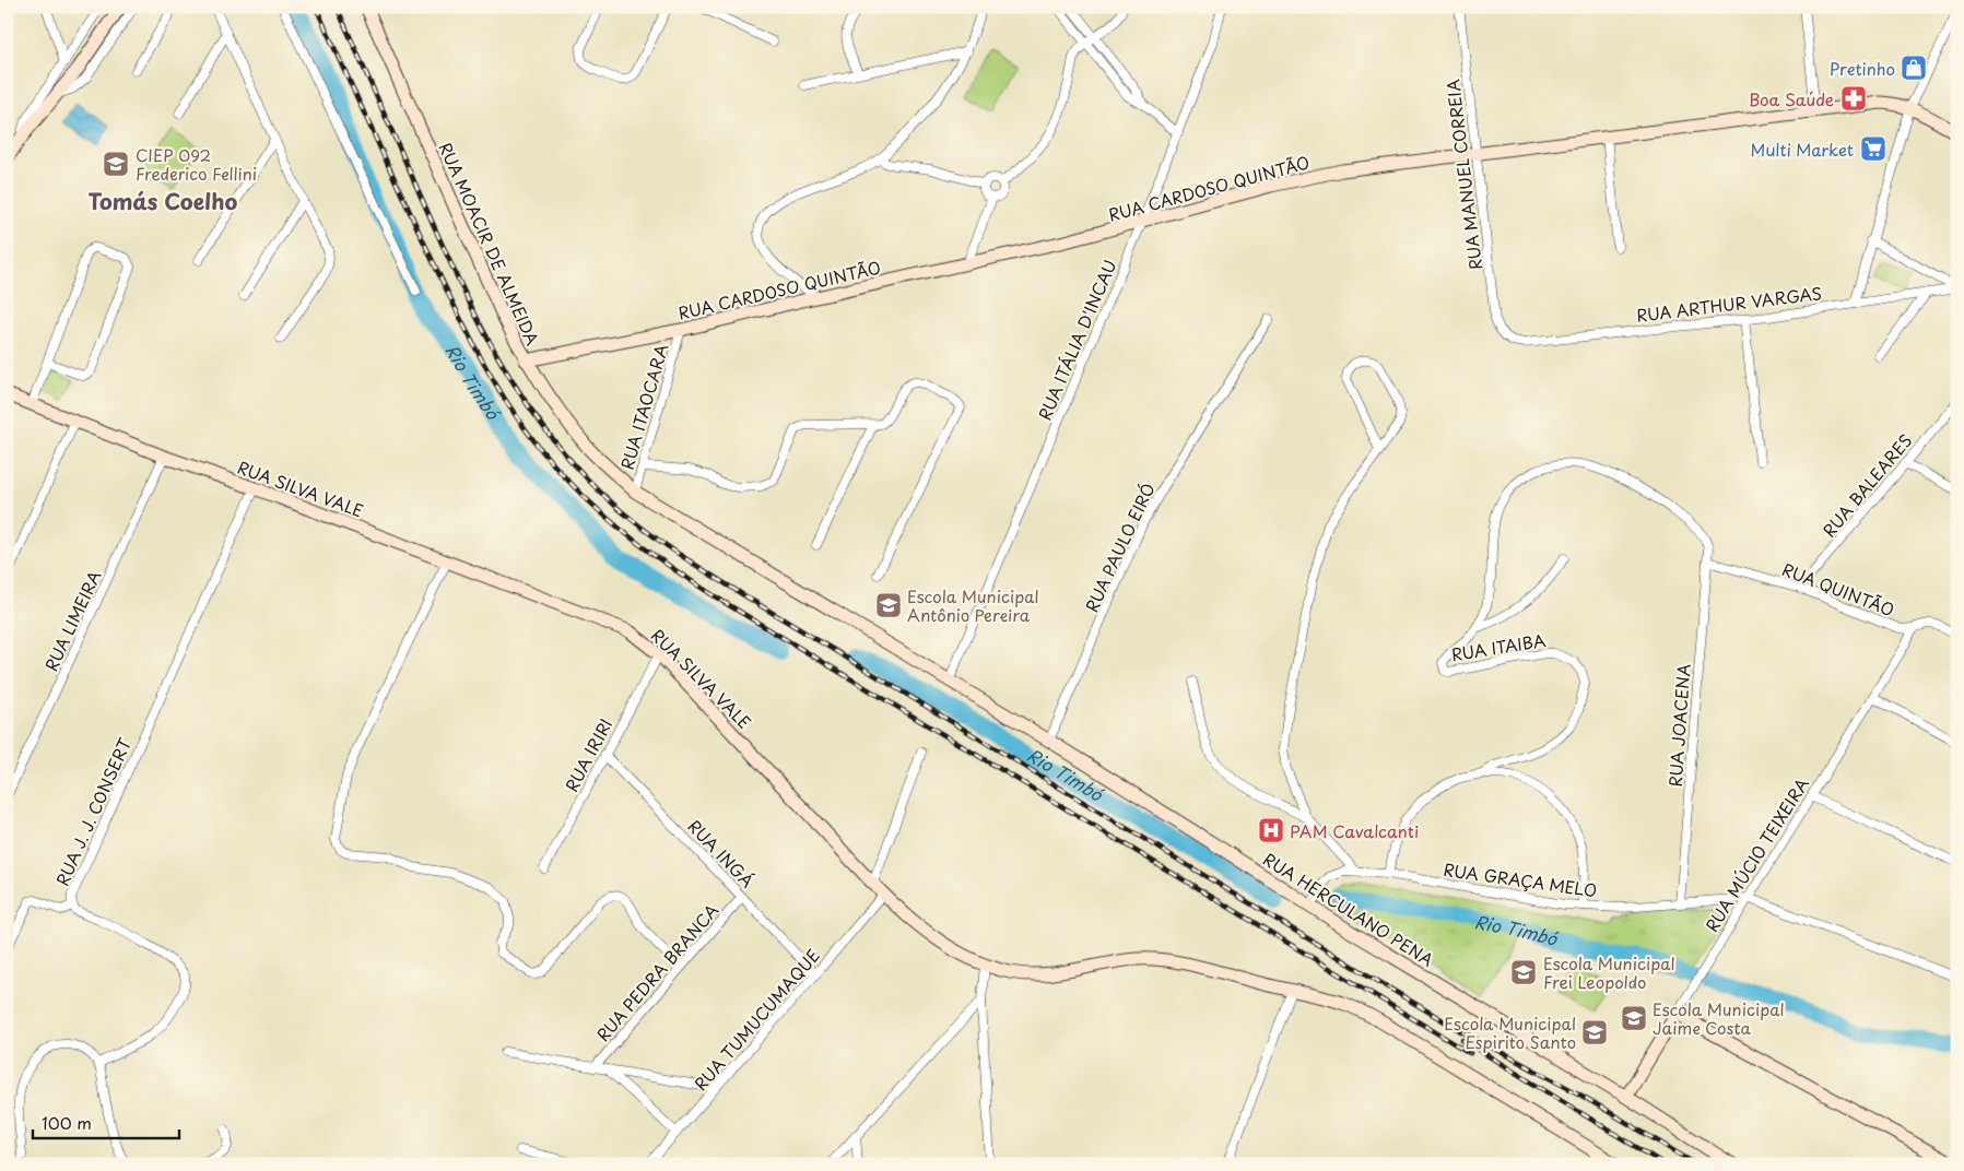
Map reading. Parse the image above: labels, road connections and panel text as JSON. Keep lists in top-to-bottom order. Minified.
{"streets":{"street":["RUA MANUEL CORREIA","RUA CARDOSO QUINTÃO","RUA MOACIR DE ALMEIDA","RUA ARTHUR VARGAS","RUA ITÁLIA D'INCAU","RUA ITAOCARA","RUA BALEARES","RUA SILVA VALE","RUA PAULO EIRÓ","RUA QUINTÃO","RUA LIMEIRA","RUA ITAIBA","RUA JOACENA","RUA IRIRI","RUA J. J. CONSERT","RUA INGÁ","RUA MÚCIO TEIXEIRA","RUA GRAÇA MELO","RUA HERCULANO PENA","RUA PEDRA BRANCA","RUA TUMUCUMAQUE"]},"crossings":[["RUA MANUEL CORREIA","RUA CARDOSO QUINTÃO"],["RUA MANUEL CORREIA","RUA ARTHUR VARGAS"],["RUA CARDOSO QUINTÃO","RUA MOACIR DE ALMEIDA"],["RUA CARDOSO QUINTÃO","RUA ITÁLIA D'INCAU"],["RUA CARDOSO QUINTÃO","RUA ITAOCARA"],["RUA MOACIR DE ALMEIDA","RUA ITÁLIA D'INCAU"],["RUA MOACIR DE ALMEIDA","RUA ITAOCARA"],["RUA MOACIR DE ALMEIDA","RUA HERCULANO PENA"],["RUA ITÁLIA D'INCAU","RUA HERCULANO PENA"],["RUA BALEARES","RUA QUINTÃO"],["RUA SILVA VALE","RUA LIMEIRA"],["RUA SILVA VALE","RUA IRIRI"],["RUA SILVA VALE","RUA J. J. CONSERT"],["RUA SILVA VALE","RUA TUMUCUMAQUE"],["RUA PAULO EIRÓ","RUA HERCULANO PENA"],["RUA QUINTÃO","RUA JOACENA"],["RUA QUINTÃO","RUA MÚCIO TEIXEIRA"],["RUA ITAIBA","RUA JOACENA"],["RUA ITAIBA","RUA GRAÇA MELO"],["RUA JOACENA","RUA GRAÇA MELO"],["RUA IRIRI","RUA INGÁ"],["RUA INGÁ","RUA PEDRA BRANCA"],["RUA INGÁ","RUA TUMUCUMAQUE"],["RUA MÚCIO TEIXEIRA","RUA GRAÇA MELO"],["RUA MÚCIO TEIXEIRA","RUA HERCULANO PENA"],["RUA GRAÇA MELO","RUA HERCULANO PENA"]],"districts":["Tomás Coelho"],"water":["Rio Timbó"],"places":{"shop":["Pretinho"],"pharmacy":["Boa Saúde"],"supermarket":["Multi Market"],"school or university":["CIEP 092 Frederico Fellini","Escola Municipal Antônio Pereira","Escola Municipal Frei Leopoldo","Escola Municipal Jaime Costa","Escola Municipal Espirito Santo"],"hospital":["PAM Cavalcanti"]},"scale_bar":"100 m"}
